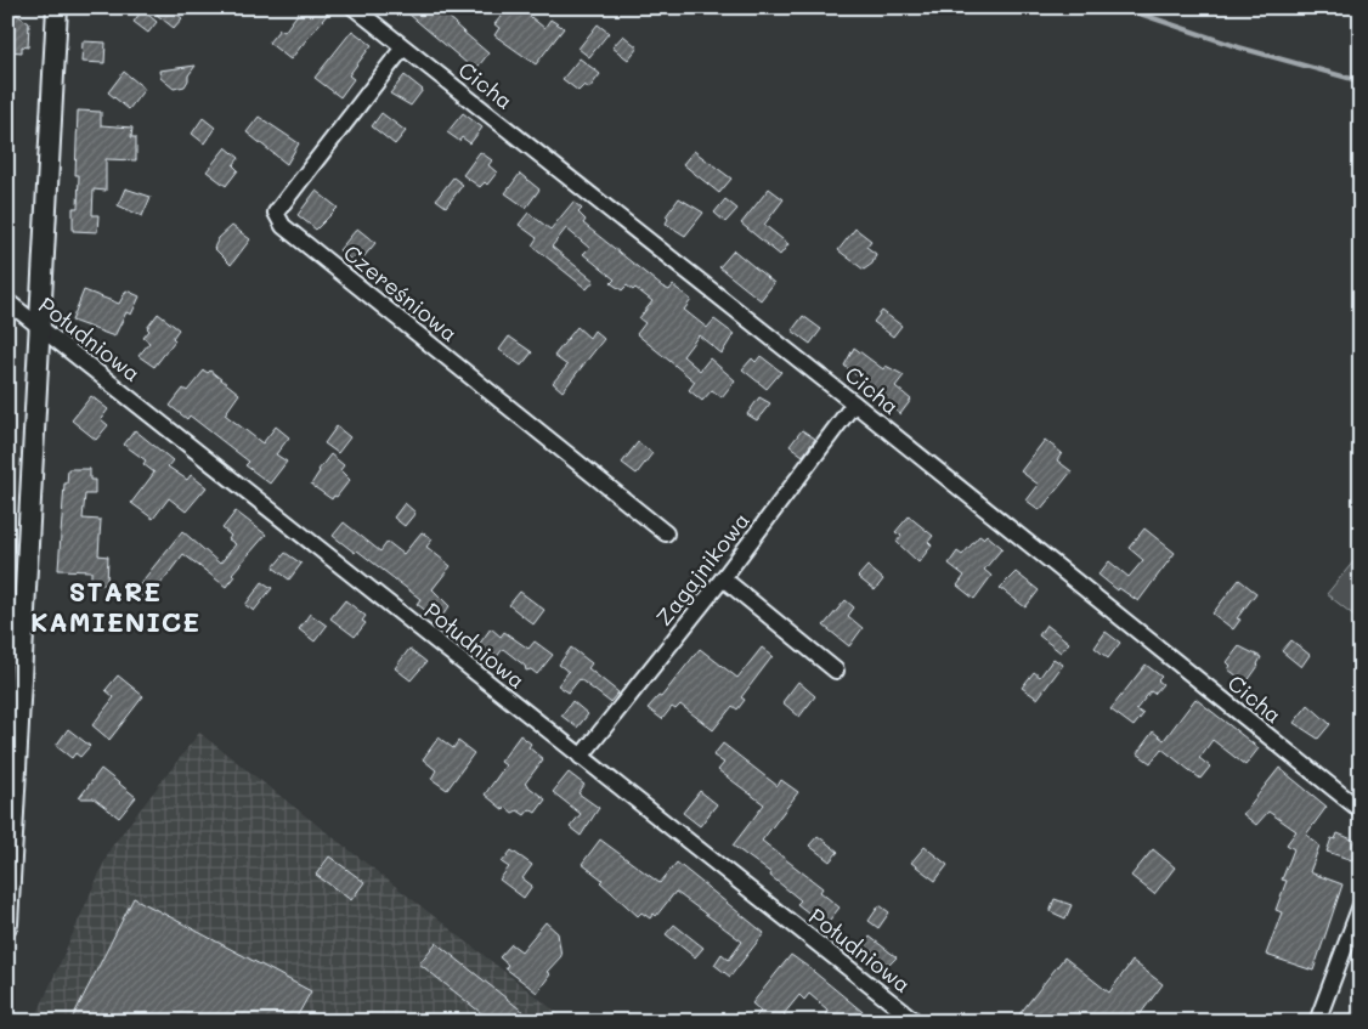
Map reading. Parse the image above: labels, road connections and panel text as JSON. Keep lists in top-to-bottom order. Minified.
{"streets":{"street":["Cicha","Czereśniowa","Południowa","Zagajnikowa"]},"crossings":[["Cicha","Czereśniowa"],["Cicha","Zagajnikowa"],["Południowa","Zagajnikowa"]],"districts":["STARE KAMIENICE"]}
